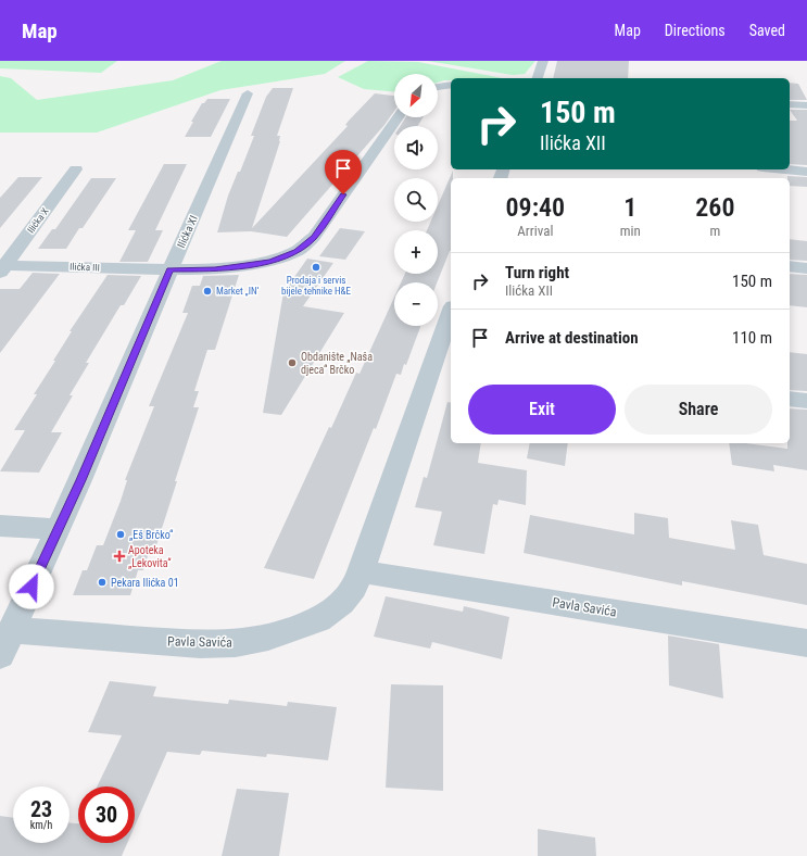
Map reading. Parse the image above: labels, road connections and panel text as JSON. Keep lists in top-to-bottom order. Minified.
{"streets":{"street":["Ilićka X","Ilićka XI","Ilićka III","Pavla Savića"]},"crossings":[["Ilićka X","Ilićka III"],["Ilićka XI","Ilićka III"],["Ilićka XI","Pavla Savića"]],"places":{"other":["Prodaja i servis bijele tehnike H&E","Market „IN‘","Obdanište „Naša djeca“ Brčko","„Eš Brčko“","Pekara Ilićka 01"],"health":["Apoteka „Lekovita“"]},"north":"bottom left","page":{"header":"Map","nav":["Map","Directions","Saved"],"map_buttons":["+","−"],"turn":["150 m","Ilićka XII"],"eta":["09:40","Arrival","1","min","260","m"],"list":[{"name":"Turn right","note":"Ilićka XII","value":"150 m"},{"name":"Arrive at destination","value":"110 m"}],"buttons":["Exit","Share"],"speed":"23 km/h","limit":"30"}}
